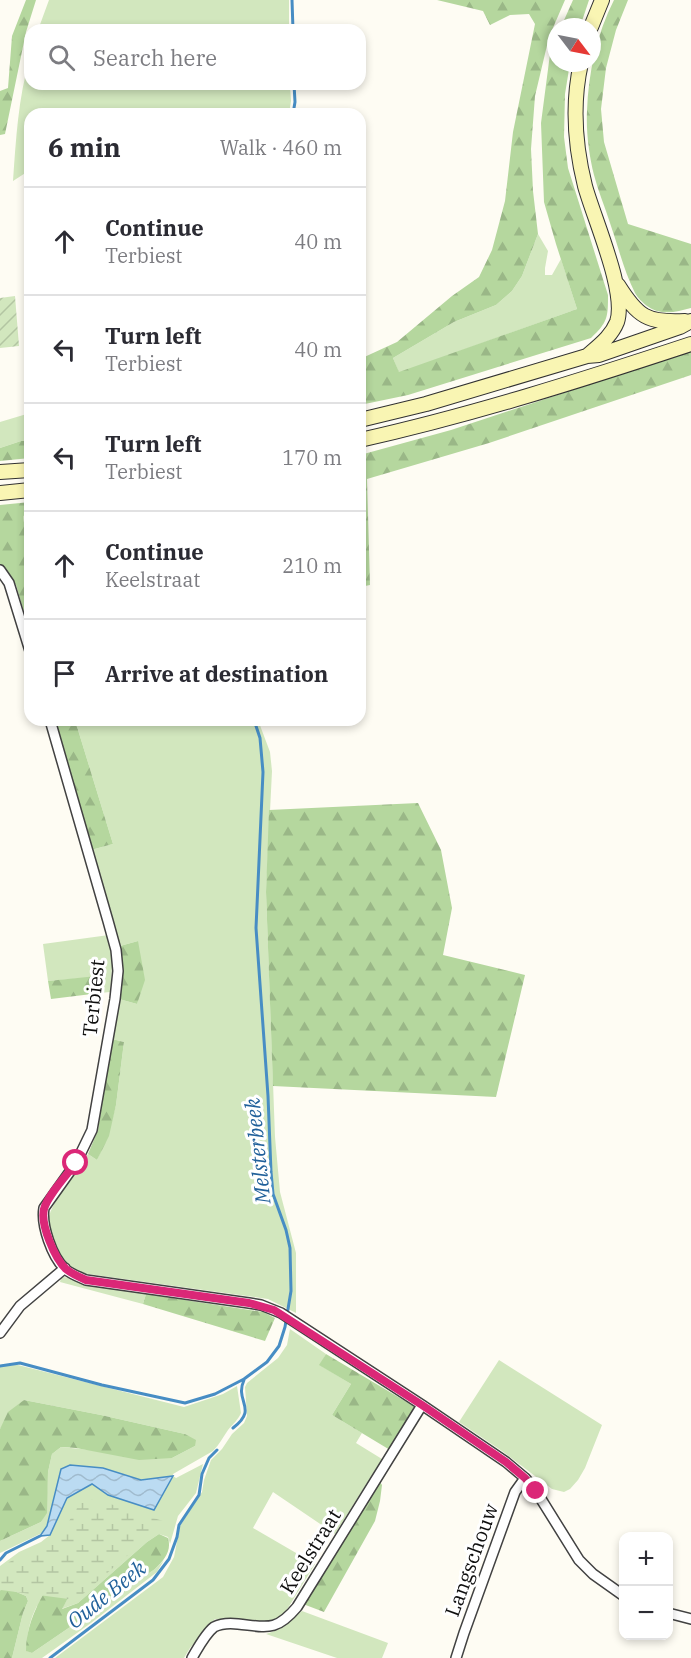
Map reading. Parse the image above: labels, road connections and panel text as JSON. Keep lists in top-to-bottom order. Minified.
{"streets":{"street":["Terbiest","Keelstraat","Langschouw"]},"water":["Melsterbeek","Oude Beek"],"north":"bottom right","page":{"search":"Search here","heading":["6 min","Walk · 460 m"],"list":[["Continue","Terbiest","40 m"],["Turn left","Terbiest","40 m"],["Turn left","Terbiest","170 m"],["Continue","Keelstraat","210 m"],"Arrive at destination"],"map_buttons":["+","−"]}}
